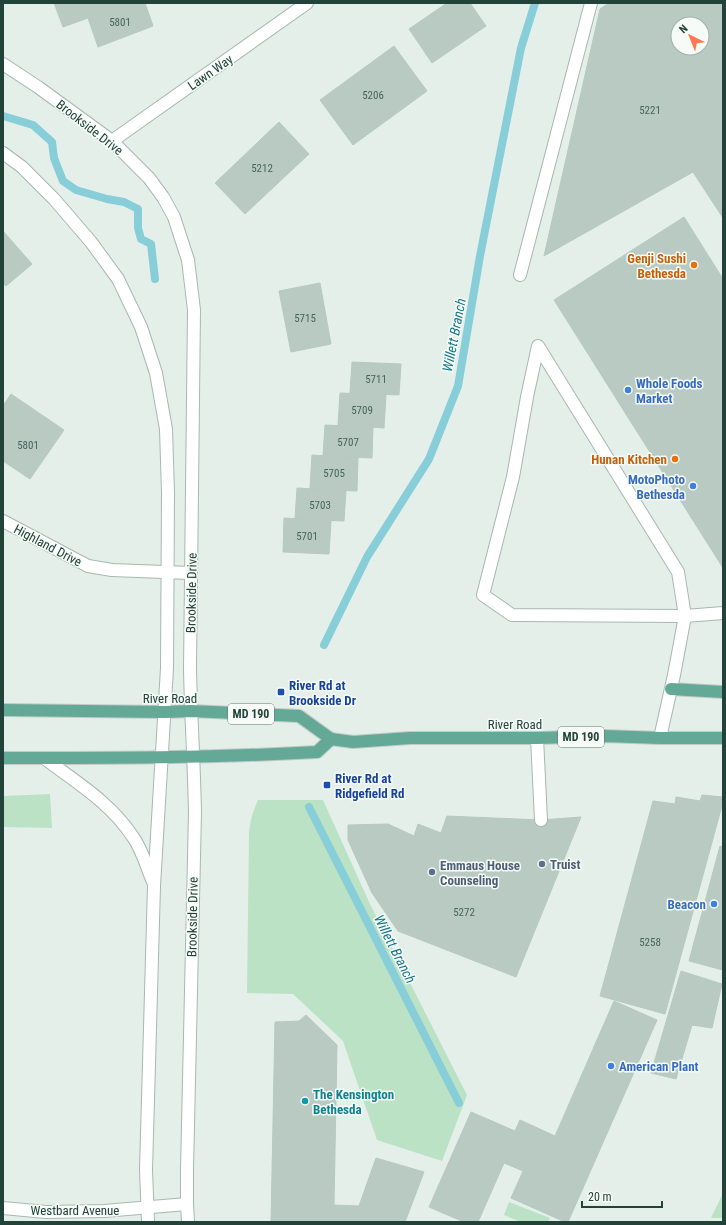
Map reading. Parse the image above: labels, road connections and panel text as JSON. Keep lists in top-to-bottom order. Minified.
{"streets":{"main road":["River Road","MD 190"],"street":["Lawn Way","Brookside Drive","Highland Drive","Westbard Avenue"]},"crossings":[["Lawn Way","Brookside Drive"],["Brookside Drive","Highland Drive"],["Brookside Drive","River Road"],["Brookside Drive","Westbard Avenue"]],"water":["Willett Branch"],"places":{"other":["Genji Sushi Bethesda","Whole Foods Market","Hunan Kitchen","MotoPhoto Bethesda","Truist","Emmaus House Counseling","Beacon","American Plant","The Kensington Bethesda"],"transit":["River Rd at Brookside Dr","River Rd at Ridgefield Rd"]},"house_numbers":["5801","5206","5221","5212","5715","5711","5709","5707","5801","5705","5703","5701","5272","5258"],"scale_bar":"20 m","north":"top left"}
